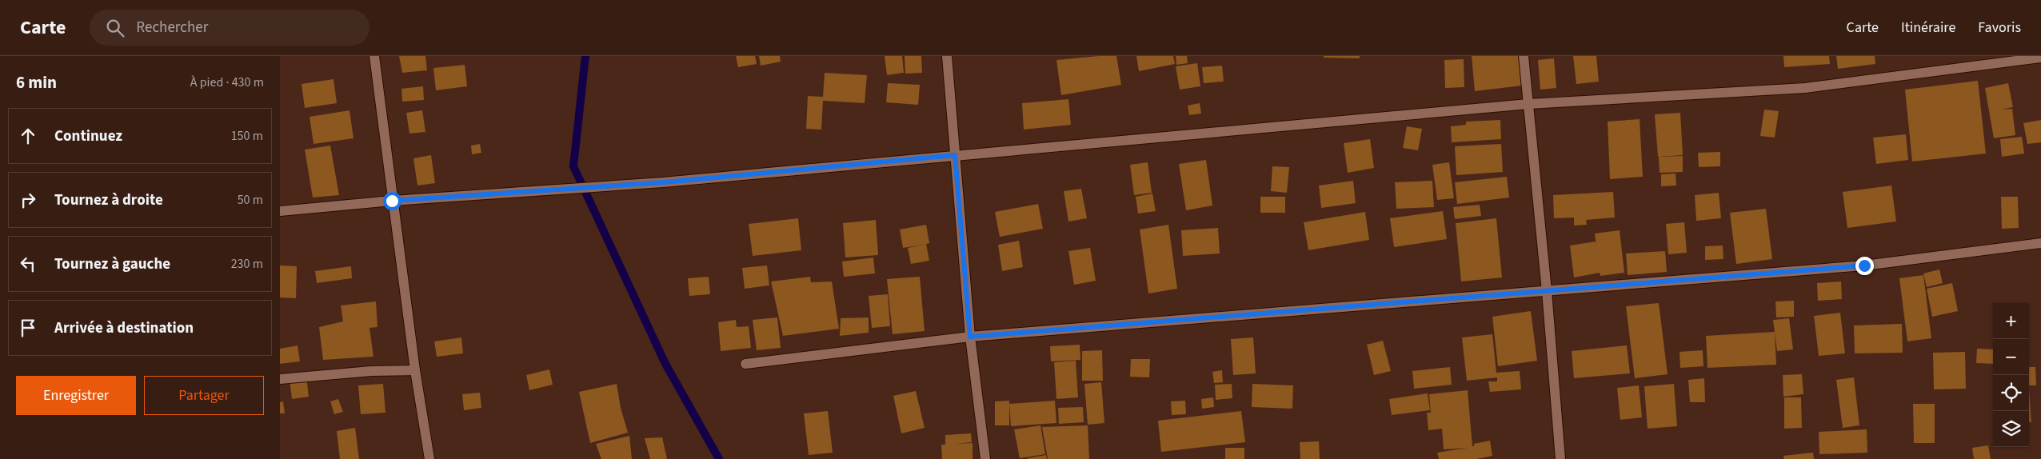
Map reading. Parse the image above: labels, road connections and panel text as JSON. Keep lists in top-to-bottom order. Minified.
{"page":{"header":"Carte","search":"Rechercher","nav":["Carte","Itinéraire","Favoris"],"heading":["6 min","À pied · 430 m"],"list":[["Continuez","150 m"],["Tournez à droite","50 m"],["Tournez à gauche","230 m"],"Arrivée à destination"],"map_buttons":["+","−"],"buttons":["Enregistrer","Partager"]}}
